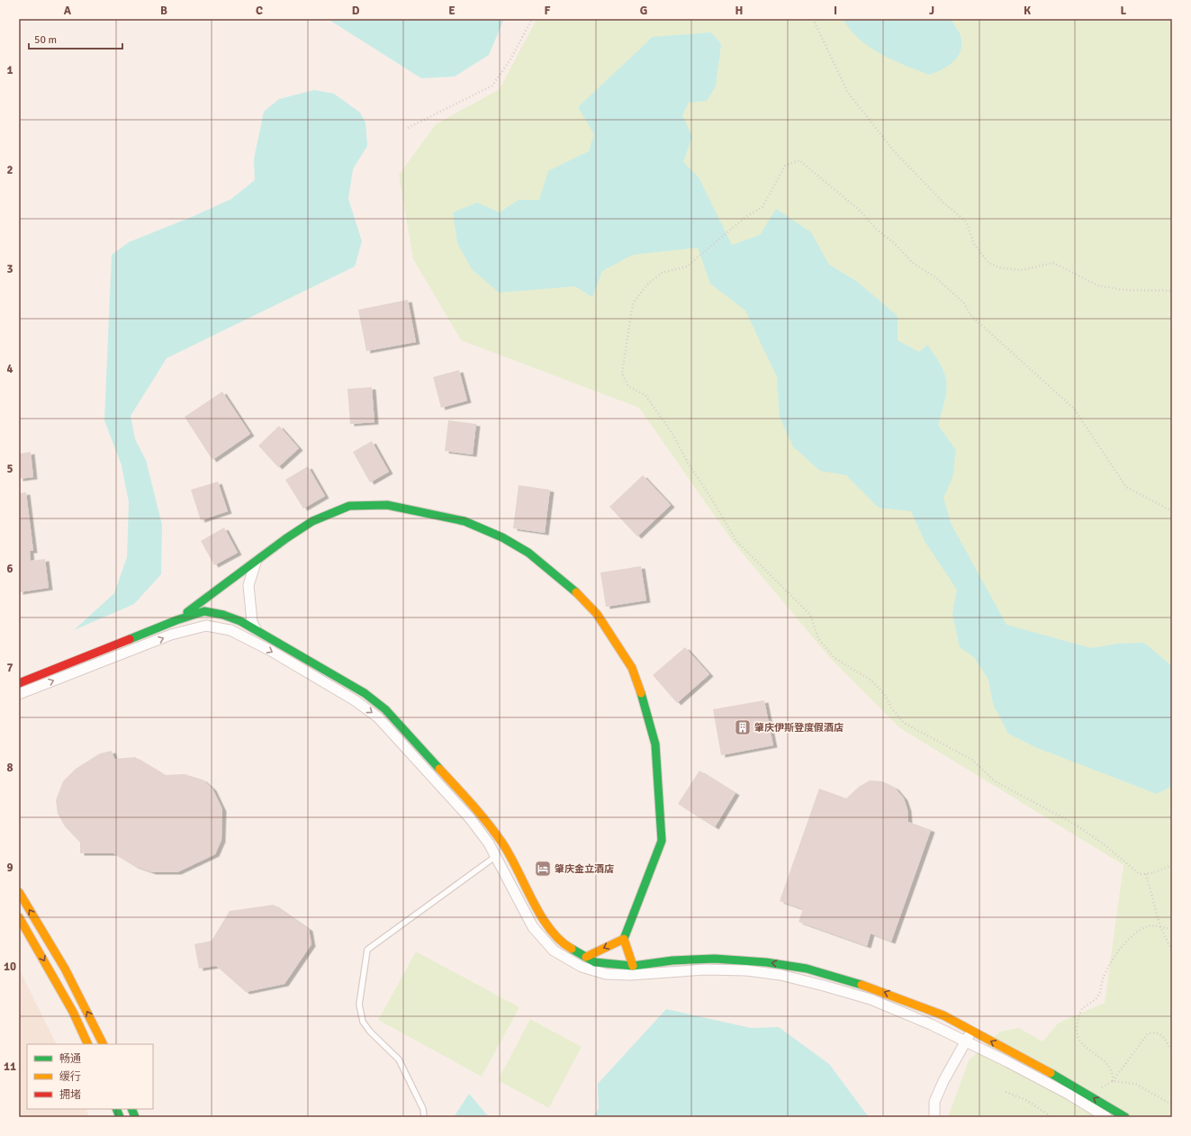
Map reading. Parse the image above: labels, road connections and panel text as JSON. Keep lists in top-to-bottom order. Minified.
{"places":{"building":["肇庆伊斯登度假酒店"],"hotel":["肇庆金立酒店"]},"legend":["畅通","缓行","拥堵"],"scale_bar":"50 m","grid":{"columns":["A","B","C","D","E","F","G","H","I","J","K","L"],"rows":["1","2","3","4","5","6","7","8","9","10","11"]}}
